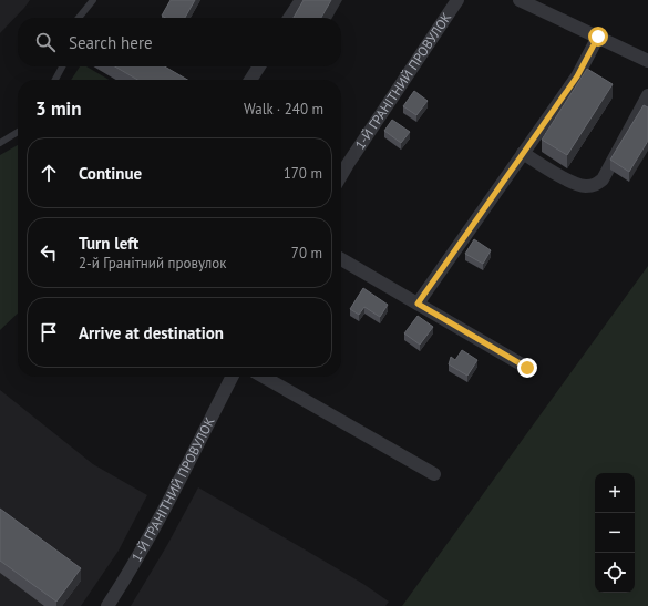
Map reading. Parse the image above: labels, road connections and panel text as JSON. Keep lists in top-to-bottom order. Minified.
{"streets":{"street":["1-Й ГРАНІТНИЙ ПРОВУЛОК"]},"page":{"search":"Search here","heading":["3 min","Walk · 240 m"],"list":[["Continue","170 m"],["Turn left","2-й Гранітний провулок","70 m"],"Arrive at destination"],"map_buttons":["+","−"]}}
